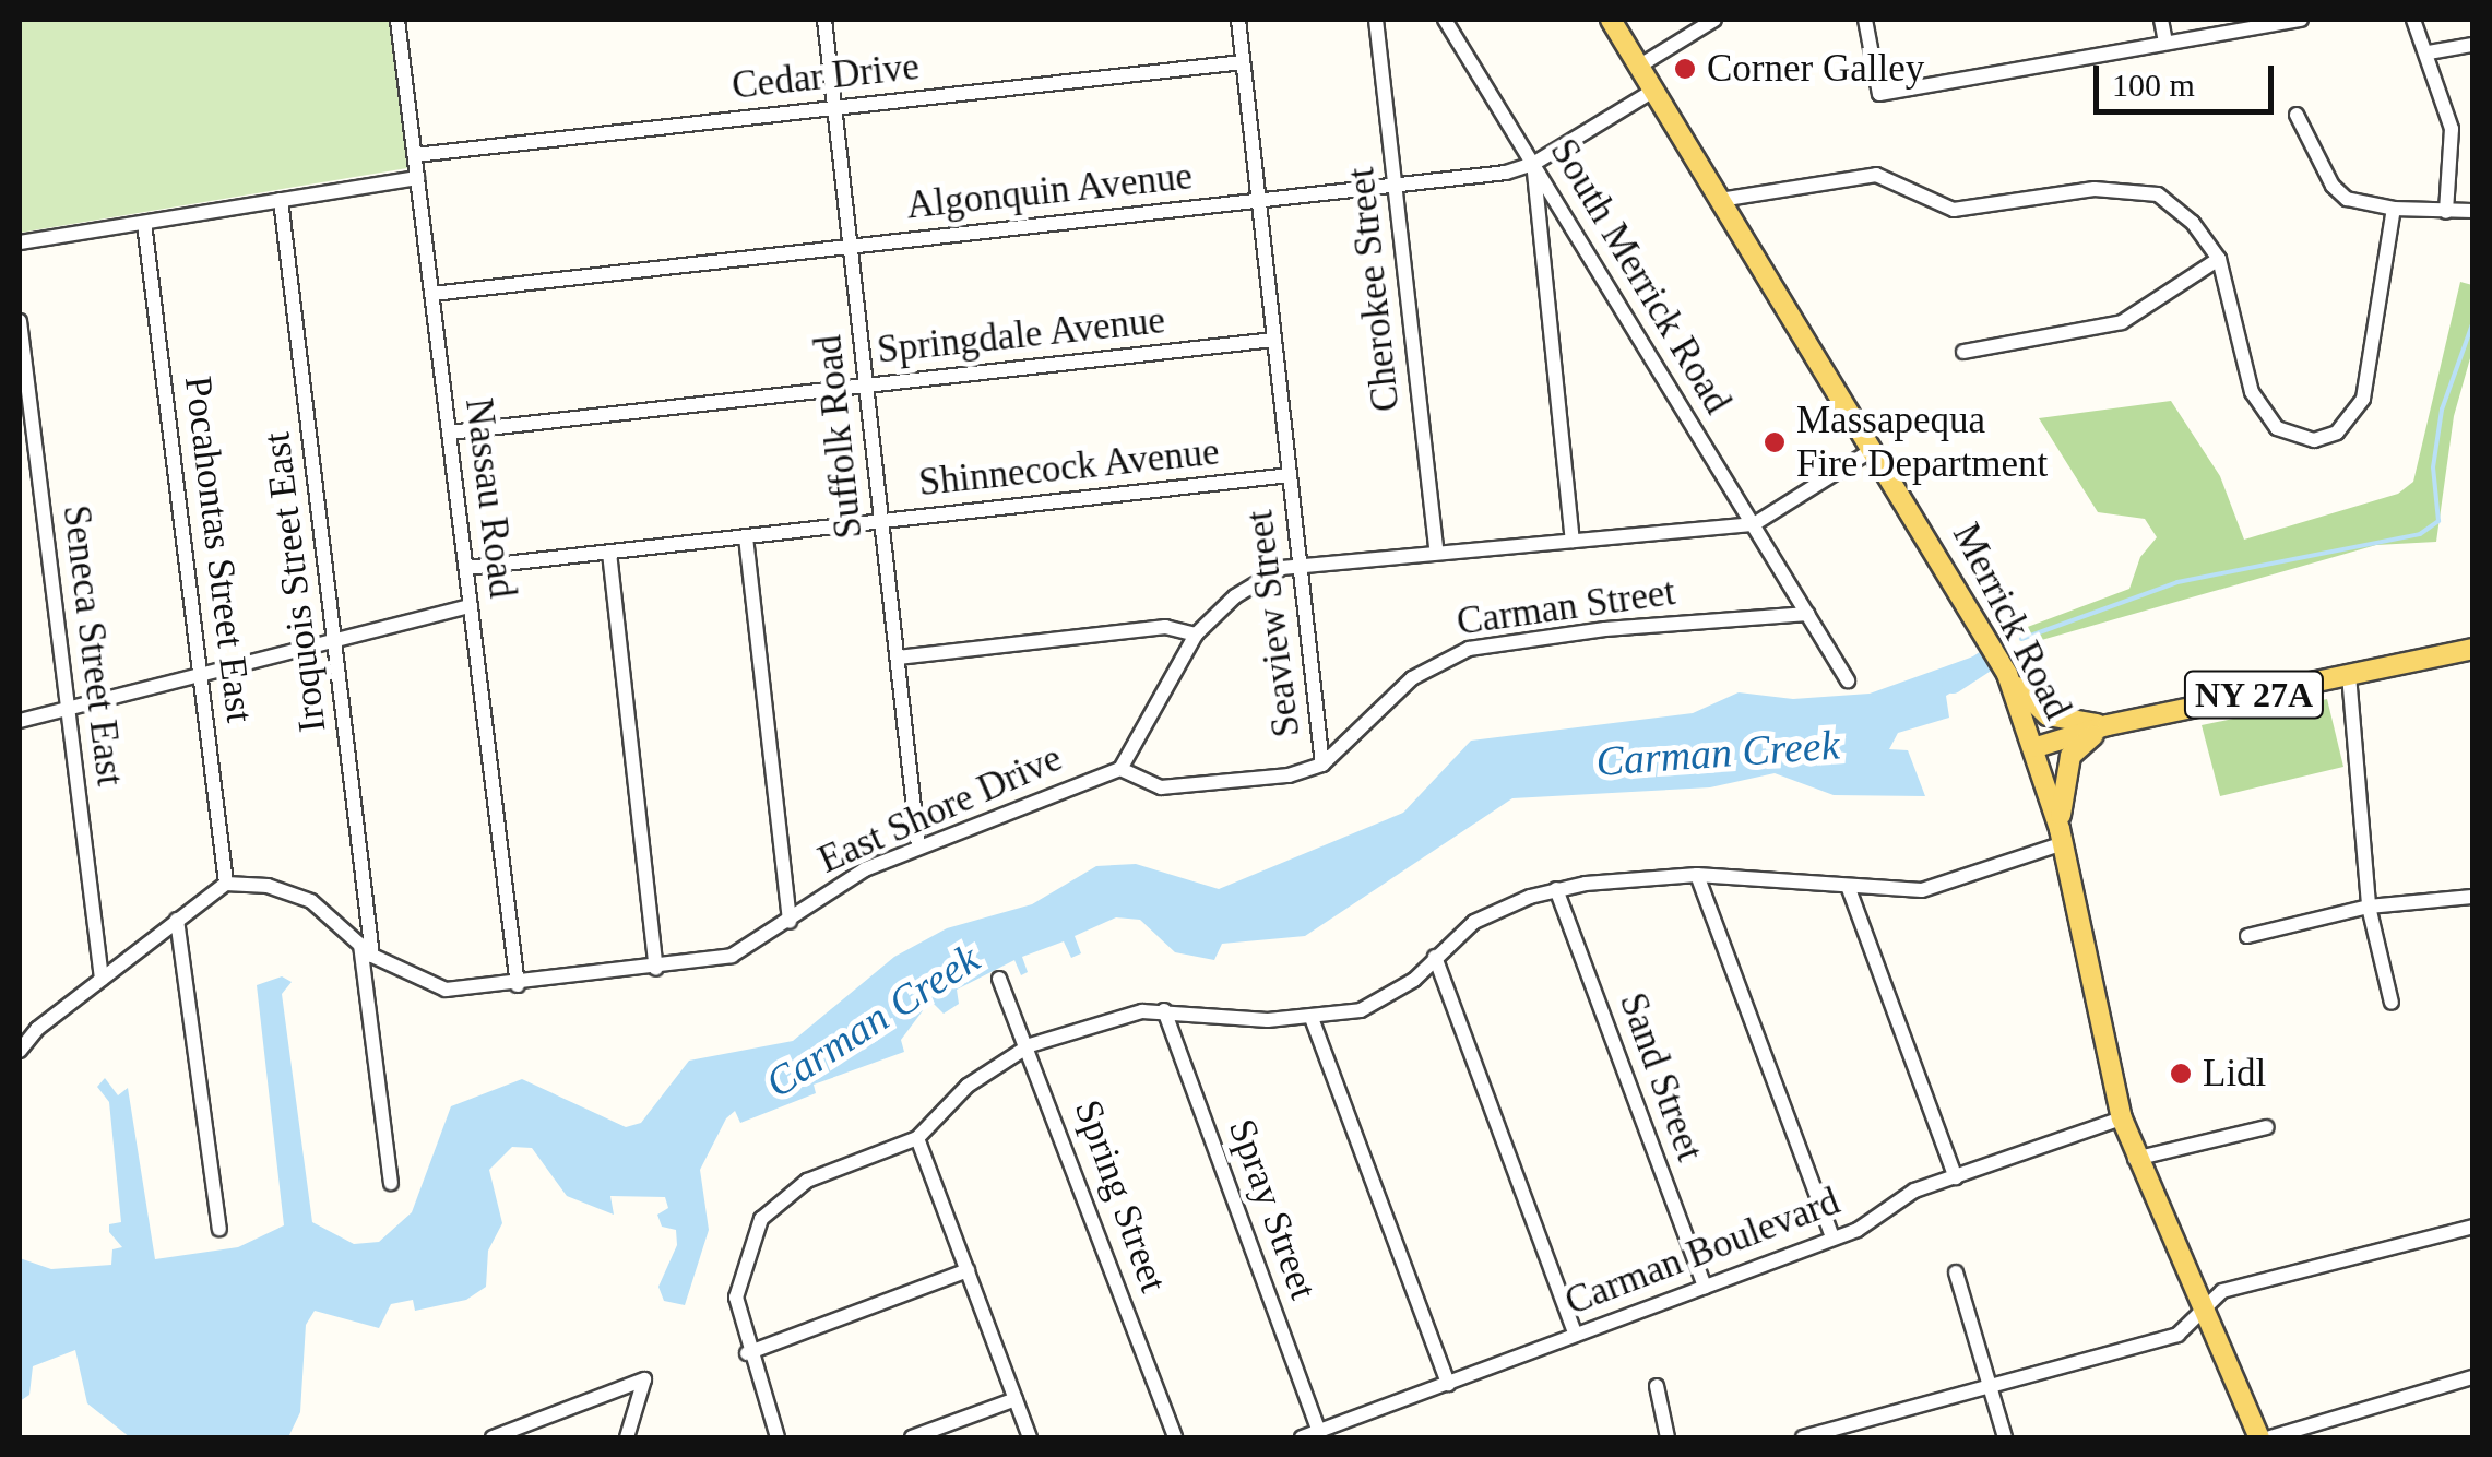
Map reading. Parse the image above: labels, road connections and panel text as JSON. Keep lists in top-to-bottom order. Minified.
{"streets":{"main road":["Merrick Road","NY 27A"],"street":["Cedar Drive","Algonquin Avenue","South Merrick Road","Cherokee Street","Springdale Avenue","Suffolk Road","Shinnecock Avenue","Nassau Road","Pocahontas Street East","Iroquois Street East","Carman Street","Seaview Street","Seneca Street East","East Shore Drive","Sand Street","Spring Street","Spray Street","Carman Boulevard"]},"crossings":[["Cedar Drive","Suffolk Road"],["Cedar Drive","Nassau Road"],["Cedar Drive","Seaview Street"],["Algonquin Avenue","South Merrick Road"],["Algonquin Avenue","Cherokee Street"],["Algonquin Avenue","Suffolk Road"],["Algonquin Avenue","Nassau Road"],["Algonquin Avenue","Merrick Road"],["Algonquin Avenue","Seaview Street"],["South Merrick Road","Carman Street"],["South Merrick Road","East Shore Drive"],["Cherokee Street","East Shore Drive"],["Springdale Avenue","Suffolk Road"],["Springdale Avenue","Nassau Road"],["Springdale Avenue","Seaview Street"],["Suffolk Road","Shinnecock Avenue"],["Suffolk Road","East Shore Drive"],["Shinnecock Avenue","Nassau Road"],["Shinnecock Avenue","Seaview Street"],["Nassau Road","East Shore Drive"],["Pocahontas Street East","East Shore Drive"],["Iroquois Street East","East Shore Drive"],["Carman Street","Seaview Street"],["Carman Street","East Shore Drive"],["Merrick Road","NY 27A"],["Merrick Road","East Shore Drive"],["Merrick Road","Carman Boulevard"],["Seaview Street","East Shore Drive"],["Sand Street","Carman Boulevard"],["Spray Street","Carman Boulevard"]],"water":["Carman Creek"],"places":["Corner Galley","Massapequa Fire Department","Lidl"],"scale_bar":"100 m"}
